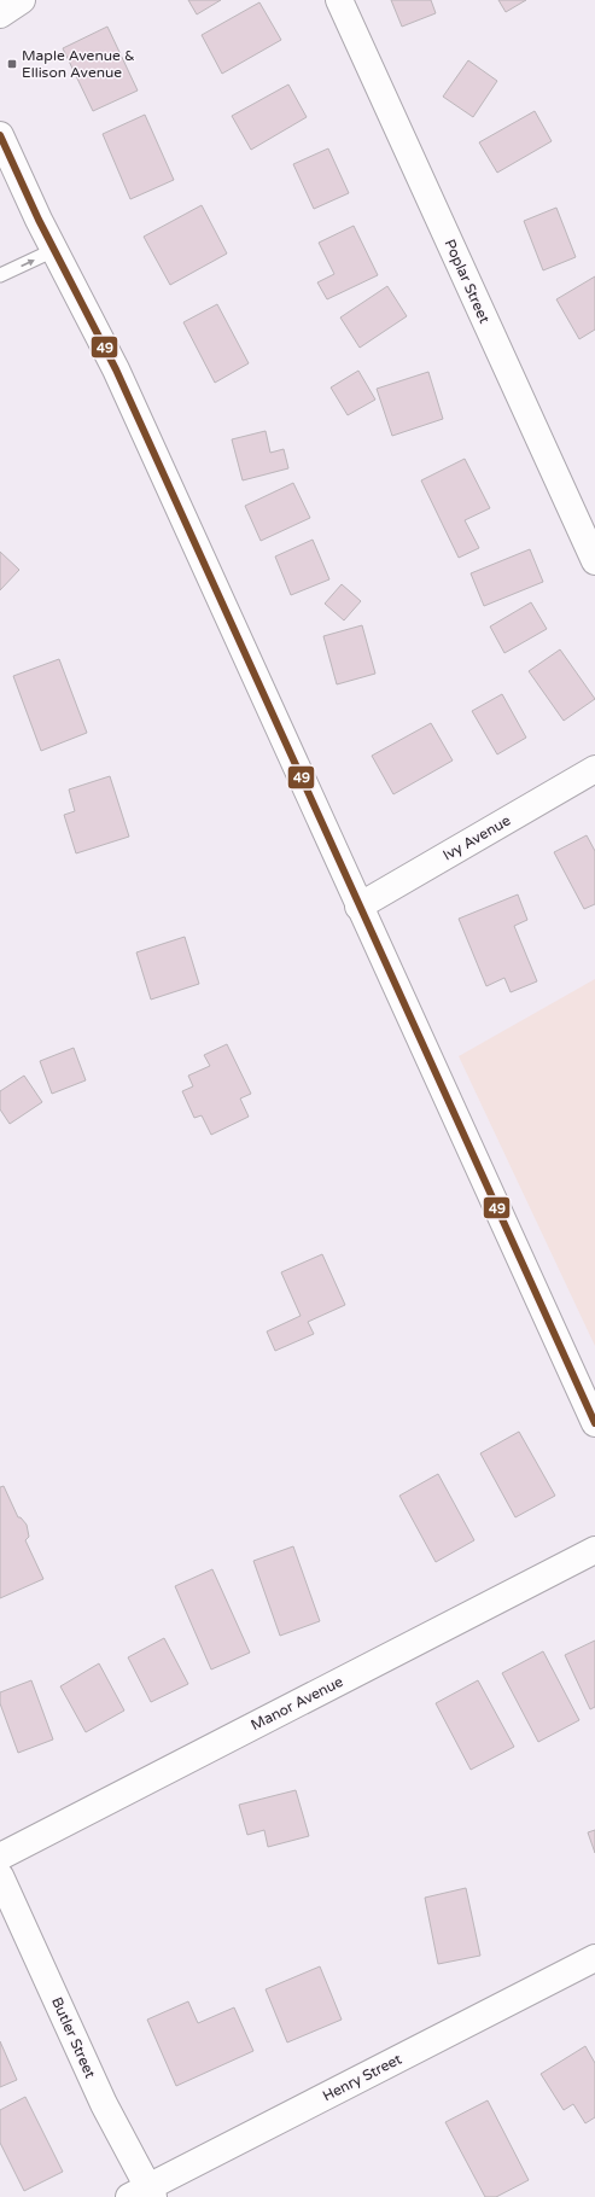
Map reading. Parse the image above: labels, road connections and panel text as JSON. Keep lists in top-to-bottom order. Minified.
{"streets":{"street":["Poplar Street","Ivy Avenue","Manor Avenue","Butler Street","Henry Street"]},"crossings":[["Butler Street","Henry Street"]],"places":{"transit":["Maple Avenue & Ellison Avenue"]},"lines":["transit line 49"]}
